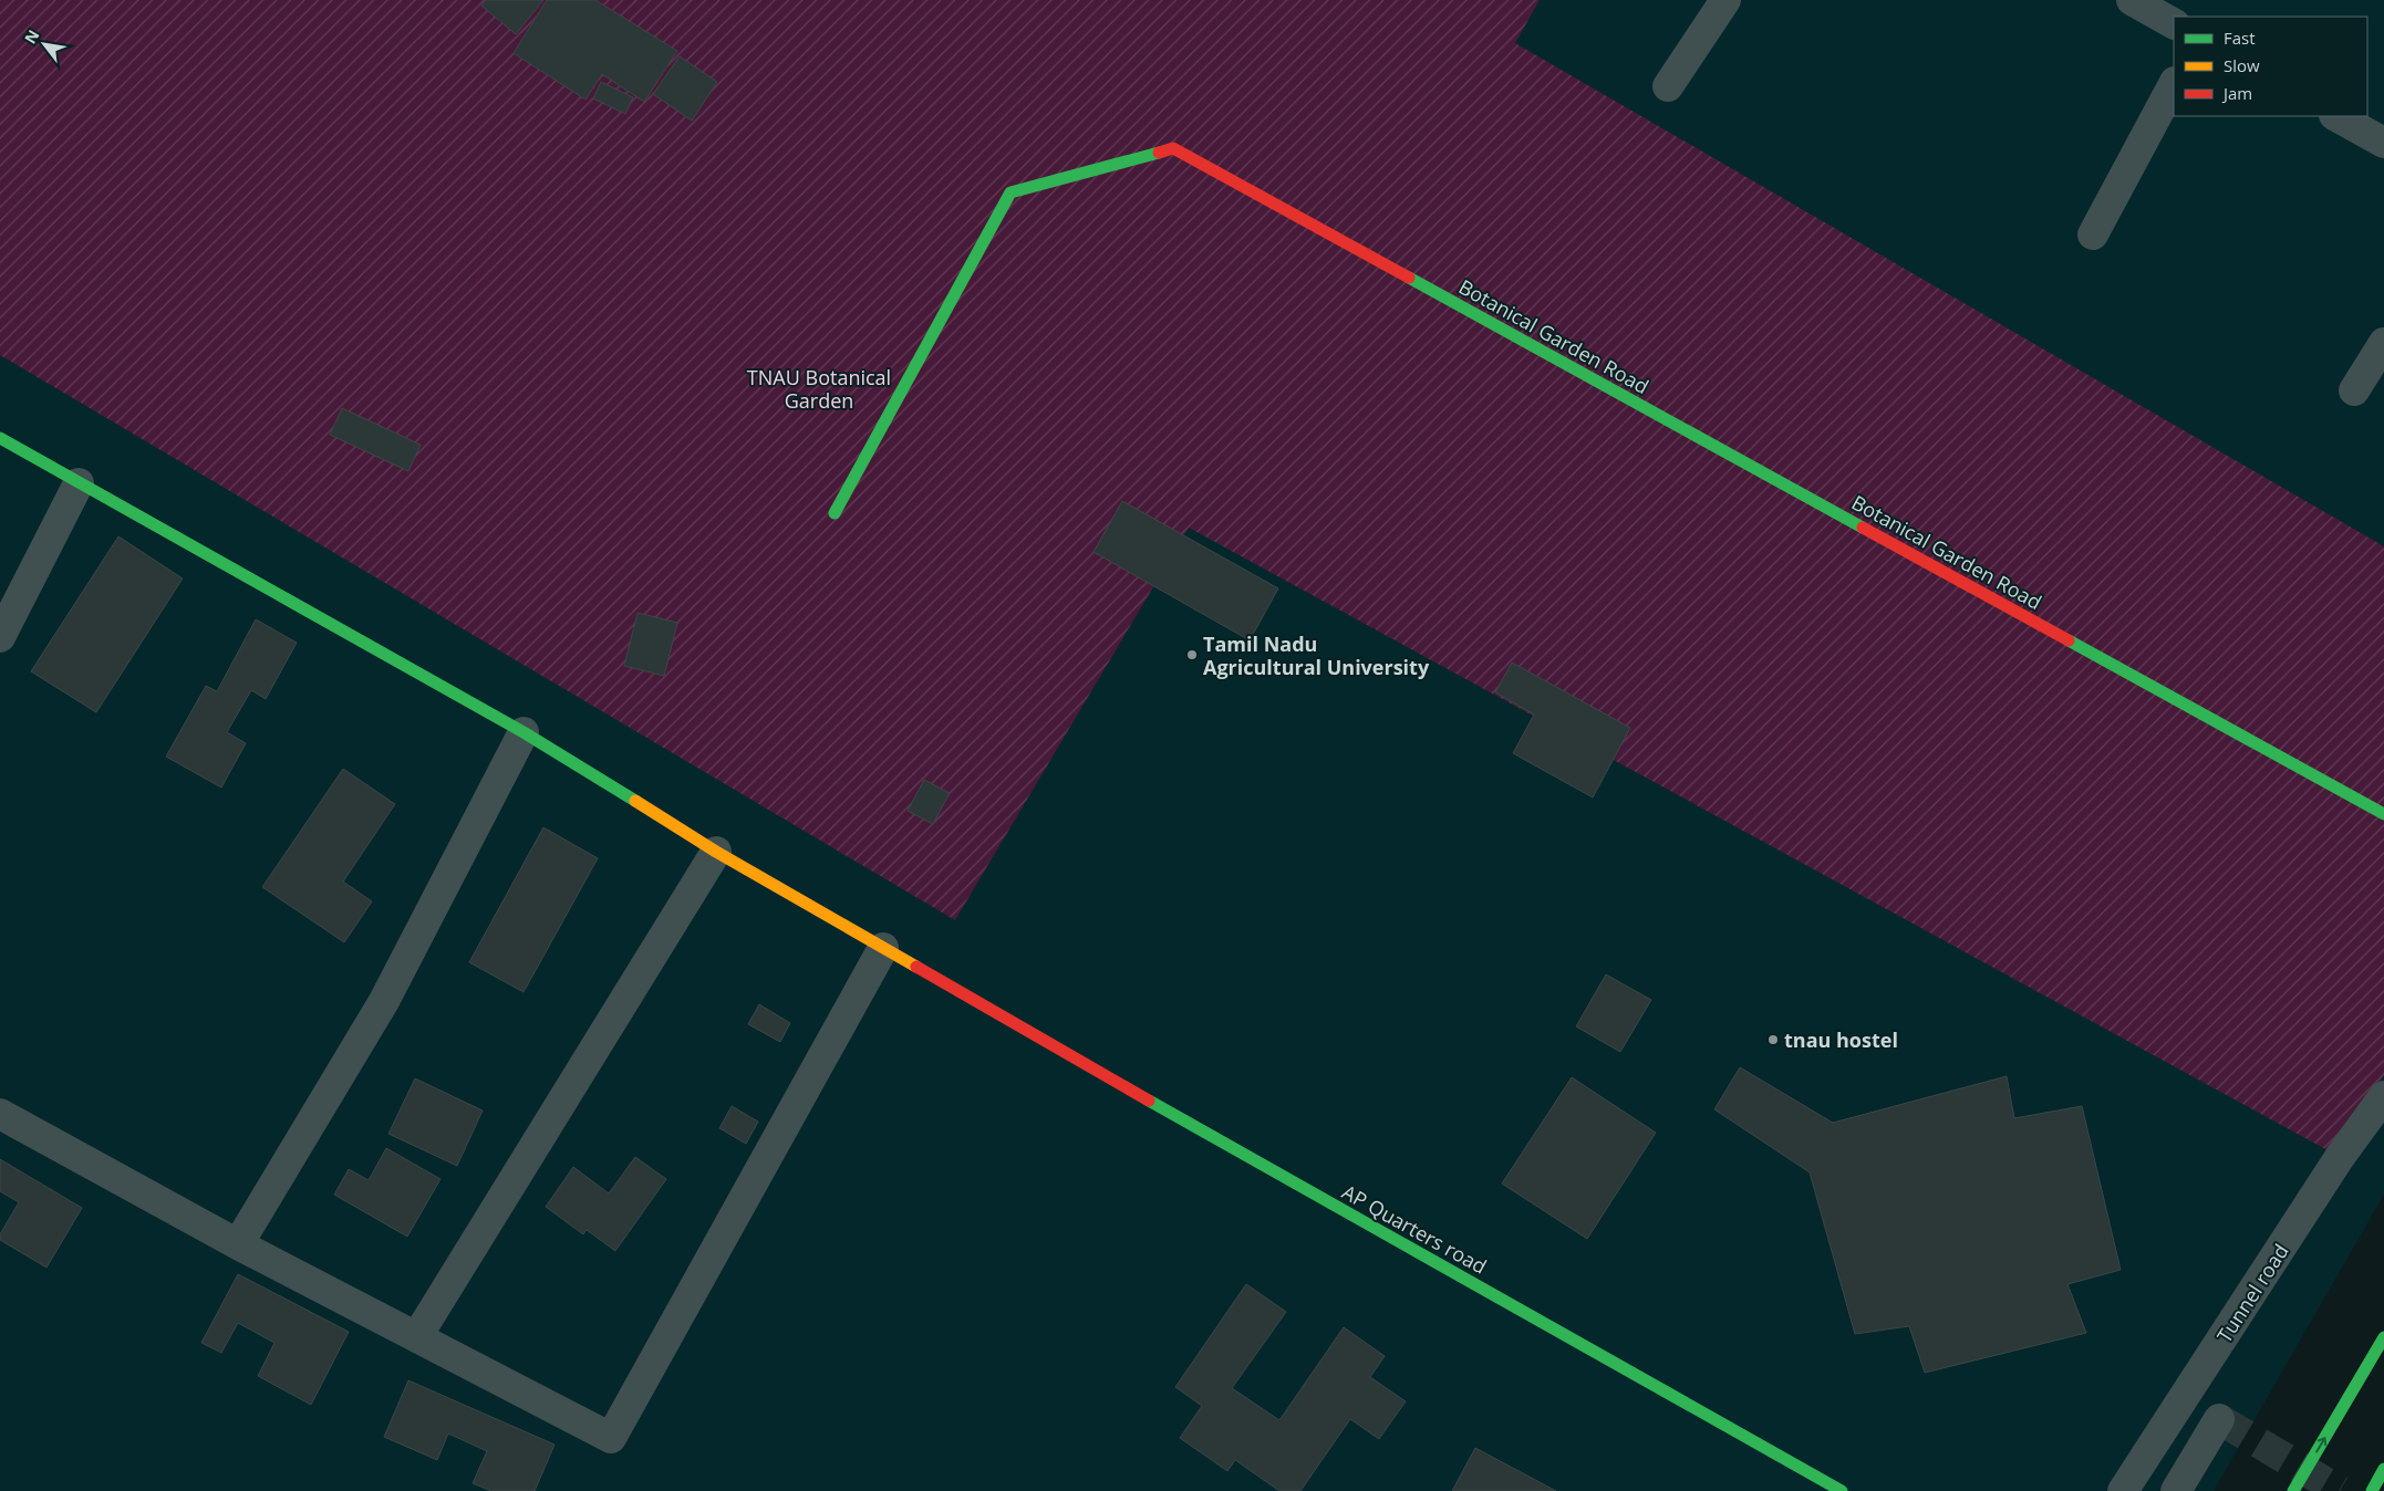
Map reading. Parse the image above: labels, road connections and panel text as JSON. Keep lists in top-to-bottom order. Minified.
{"streets":{"street":["Botanical Garden Road","AP Quarters road","Tunnel road"]},"parks":["TNAU Botanical Garden"],"places":["Tamil Nadu Agricultural University","tnau hostel"],"legend":["Fast","Slow","Jam"],"north":"top left"}
